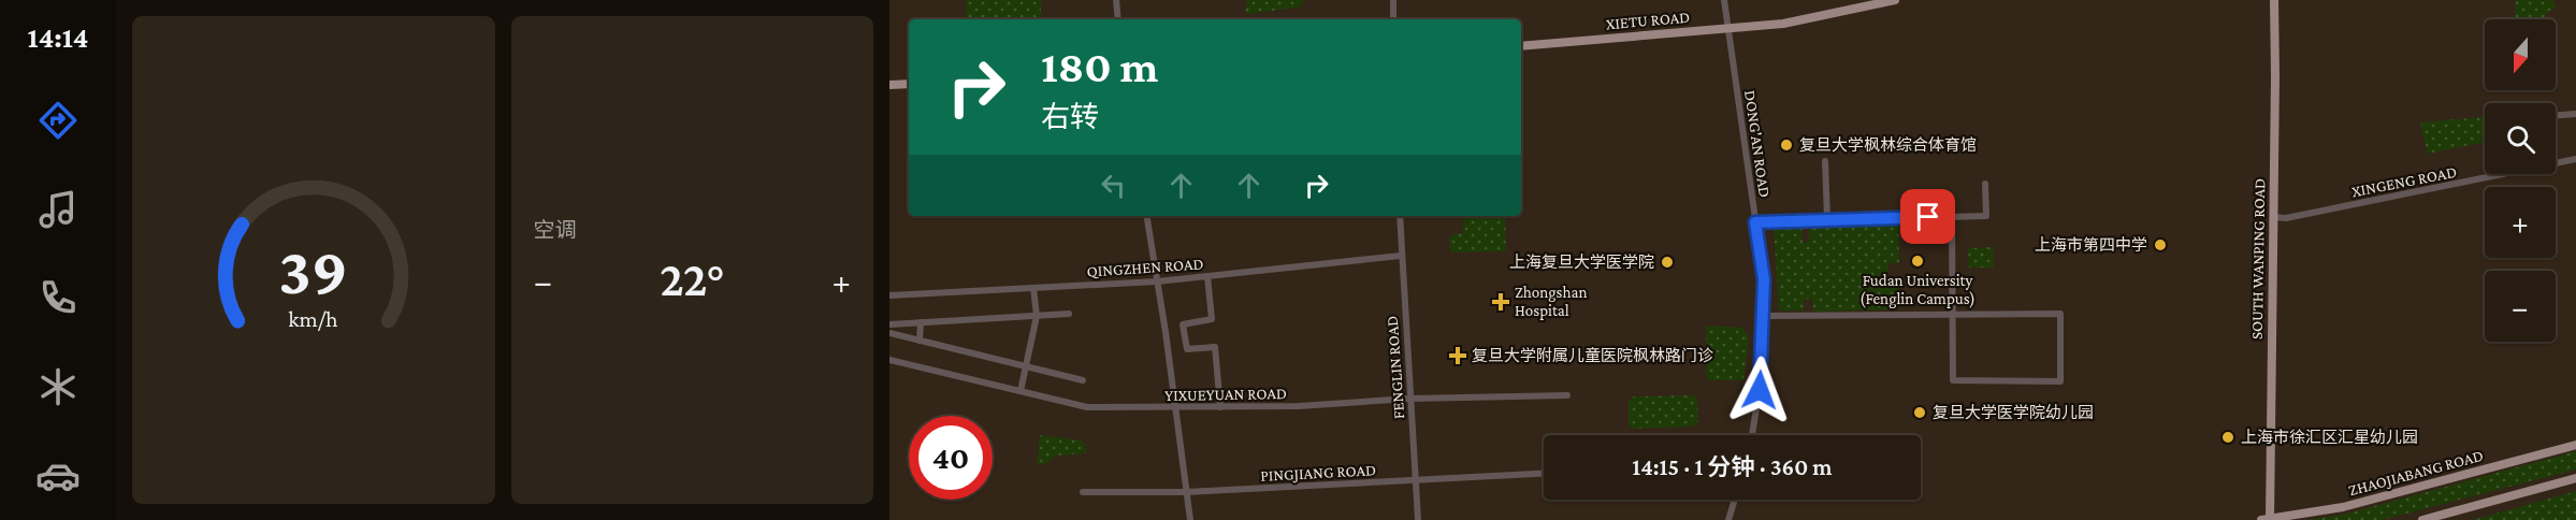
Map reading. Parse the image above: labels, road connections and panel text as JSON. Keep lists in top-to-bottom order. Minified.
{"streets":{"main road":["XIETU ROAD","SOUTH WANPING ROAD","ZHAOJIABANG ROAD"],"street":["DONG'AN ROAD","XINGENG ROAD","QINGZHEN ROAD","FENGLIN ROAD","YIXUEYUAN ROAD","PINGJIANG ROAD"]},"crossings":[["XIETU ROAD","DONG'AN ROAD"],["XINGENG ROAD","SOUTH WANPING ROAD"],["SOUTH WANPING ROAD","ZHAOJIABANG ROAD"],["QINGZHEN ROAD","FENGLIN ROAD"],["FENGLIN ROAD","YIXUEYUAN ROAD"],["FENGLIN ROAD","PINGJIANG ROAD"]],"places":{"other":["复旦大学枫林综合体育馆","上海市第四中学","Fudan University (Fenglin Campus)","上海复旦大学医学院","复旦大学医学院幼儿园","上海市徐汇区汇星幼儿园"],"health":["Zhongshan Hospital","复旦大学附属儿童医院枫林路门诊"]},"north":"bottom","page":{"tabs":"14:14","tile":"空调","map_buttons":["+","−"],"turn":["180 m","右转"],"heat":["−","22°","+"],"limit":"40","trip":"14:15 · 1 分钟 · 360 m","gauge":["39","km/h"]}}
